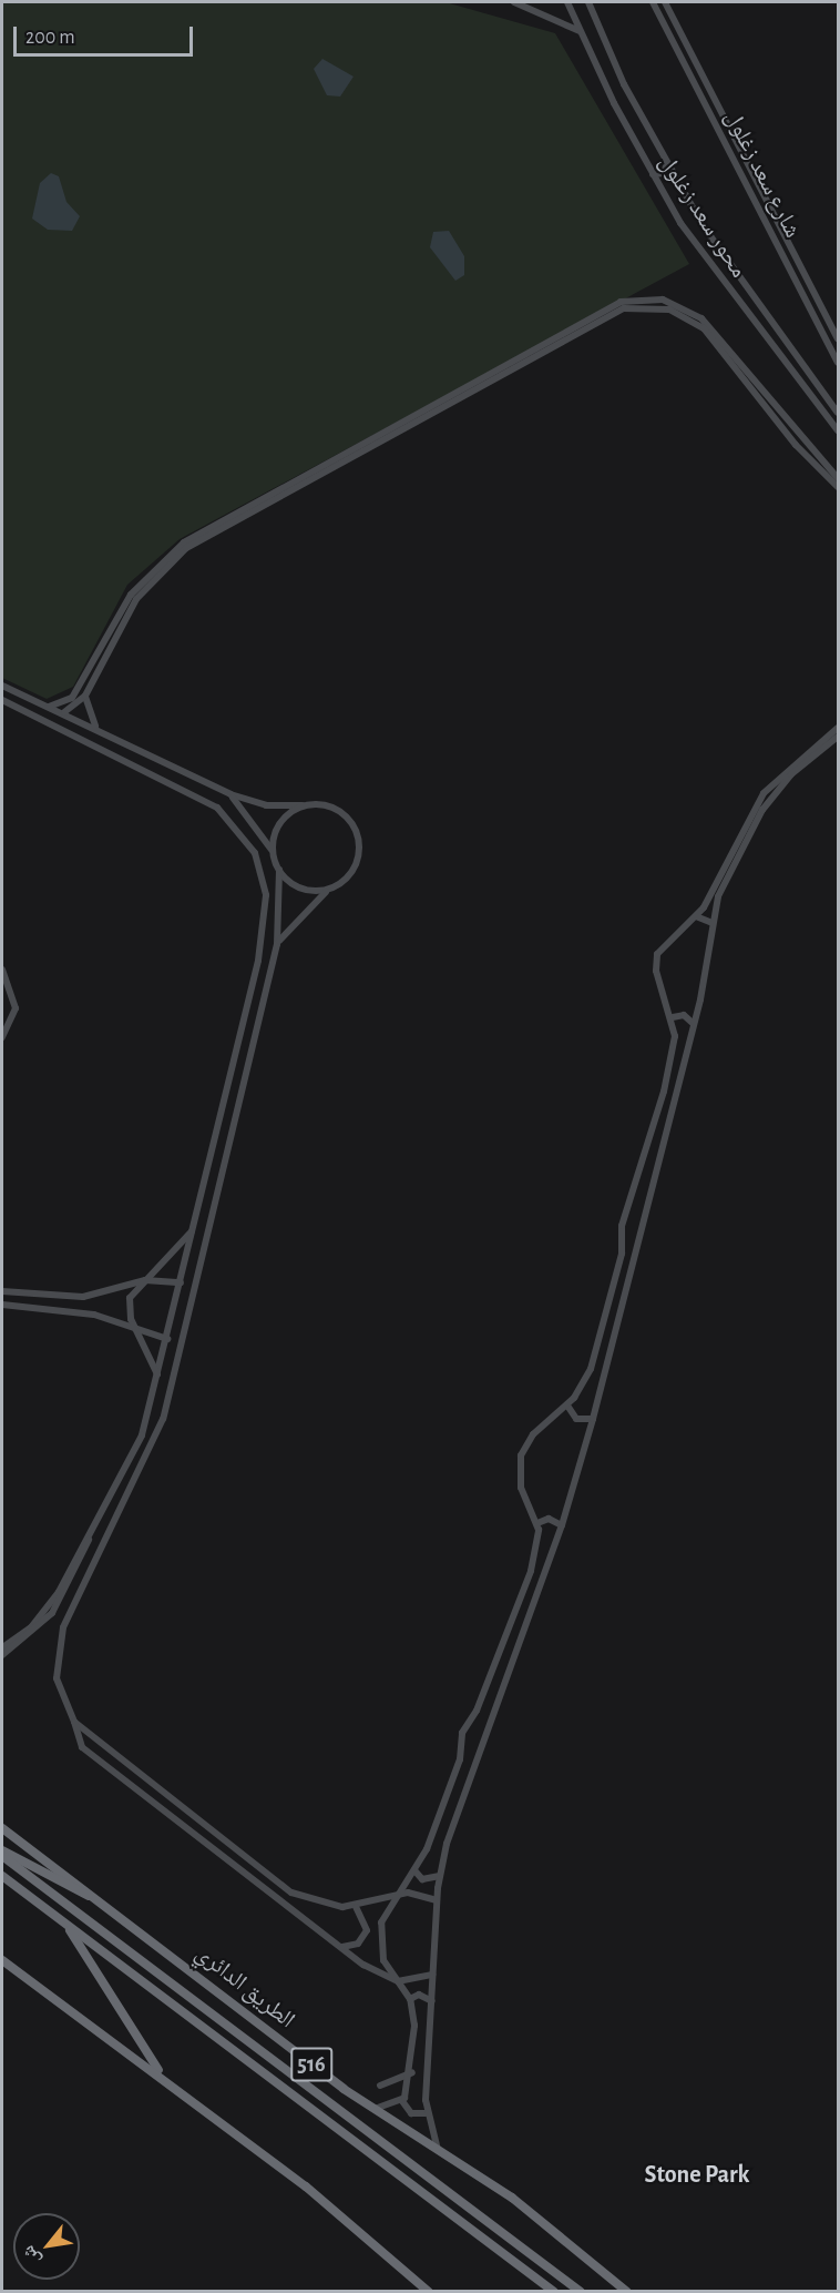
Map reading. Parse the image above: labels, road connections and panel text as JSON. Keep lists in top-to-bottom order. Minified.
{"streets":{"highway":["الطريق الدائري","516"],"street":["شارع سعد زغلول","محور سعد زغلول"]},"crossings":[["الطريق الدائري","516"]],"districts":["Stone Park"],"scale_bar":"200 m","north":"bottom left"}
